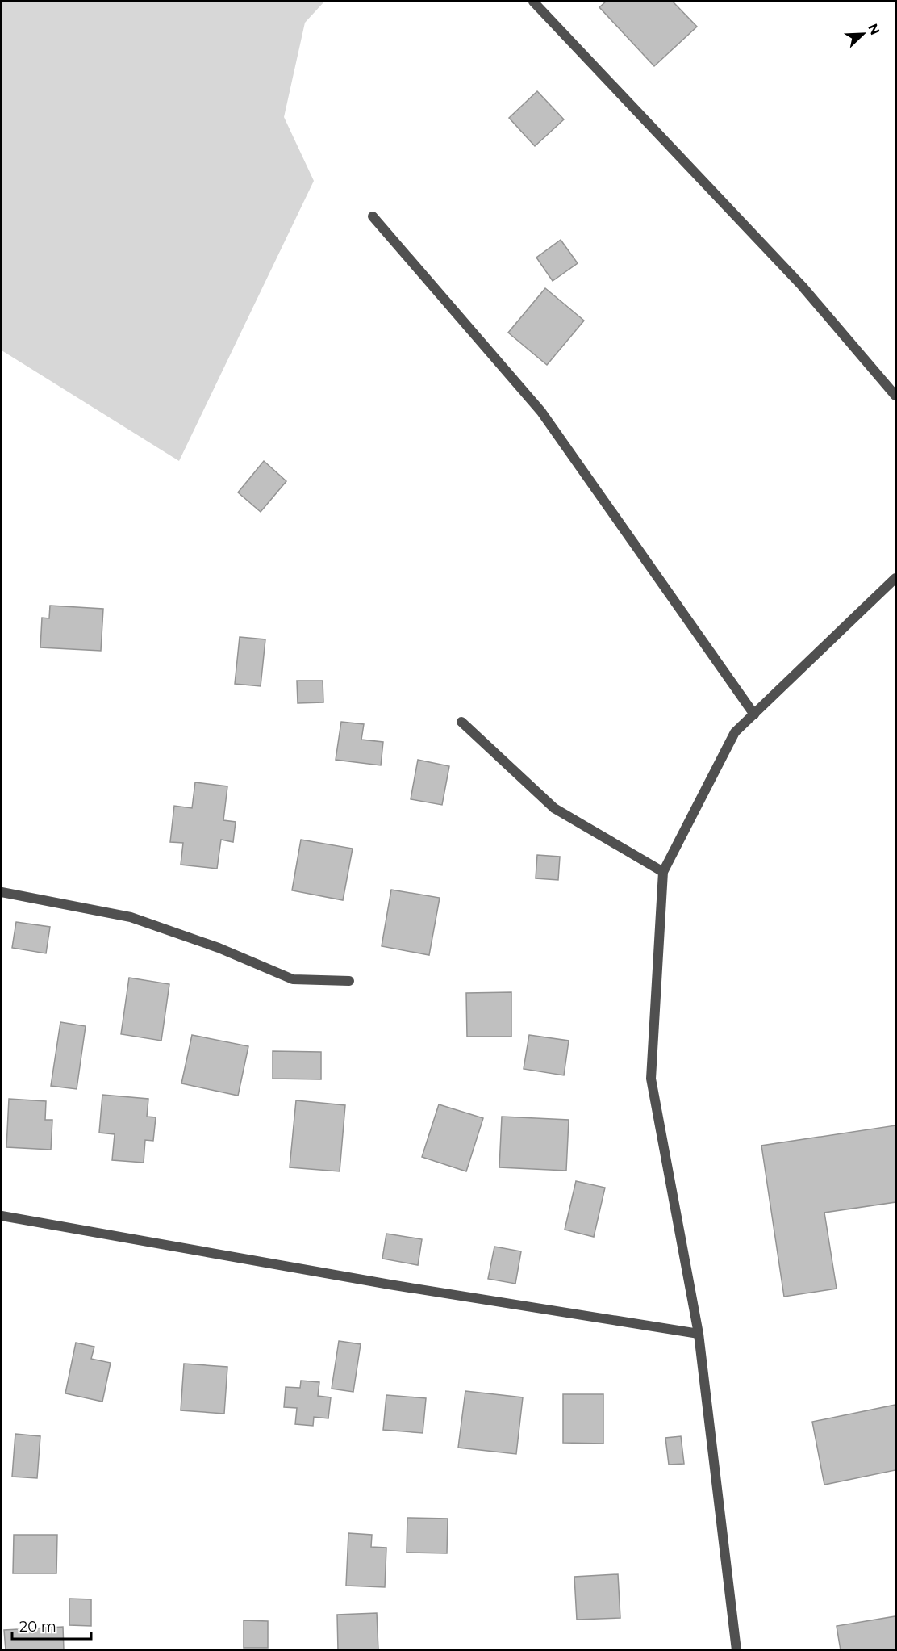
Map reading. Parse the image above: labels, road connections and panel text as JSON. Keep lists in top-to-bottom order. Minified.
{"scale_bar":"20 m","north":"top right"}
